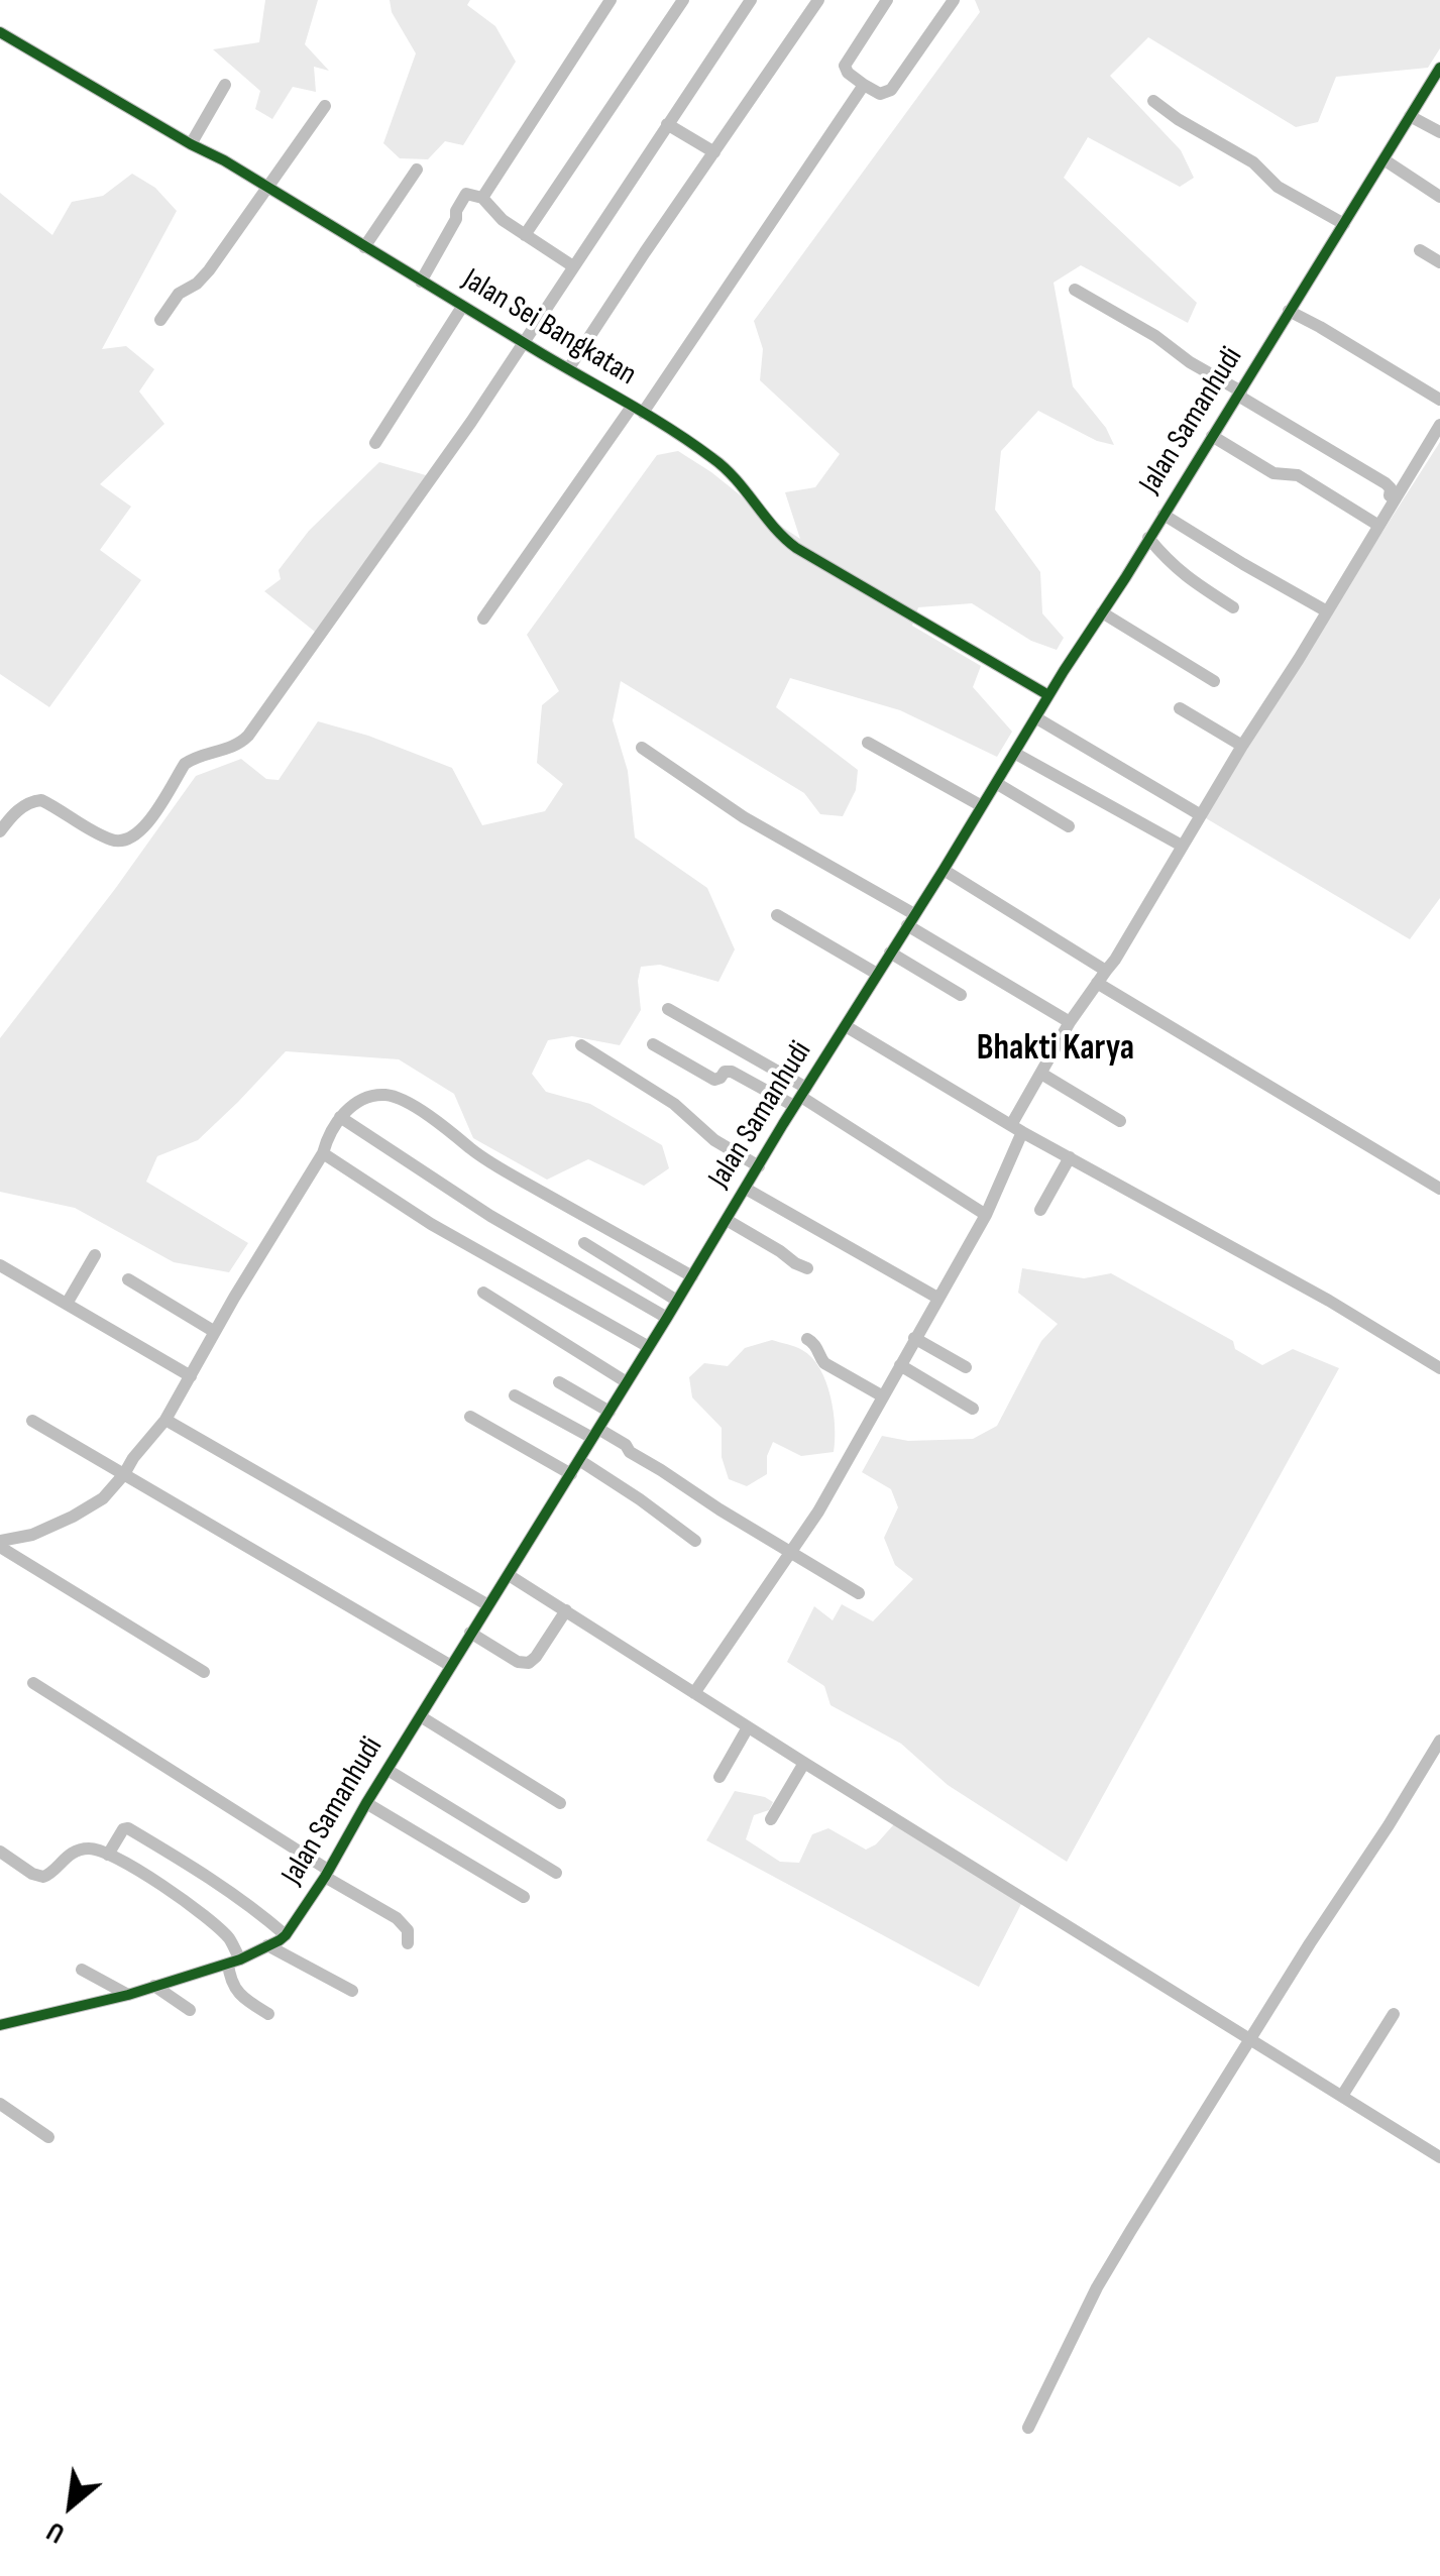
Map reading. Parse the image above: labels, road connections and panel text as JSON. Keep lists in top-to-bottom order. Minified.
{"streets":{"street":["Jalan Sei Bangkatan","Jalan Samanhudi"]},"crossings":[["Jalan Sei Bangkatan","Jalan Samanhudi"]],"districts":["Bhakti Karya"],"north":"bottom left"}
